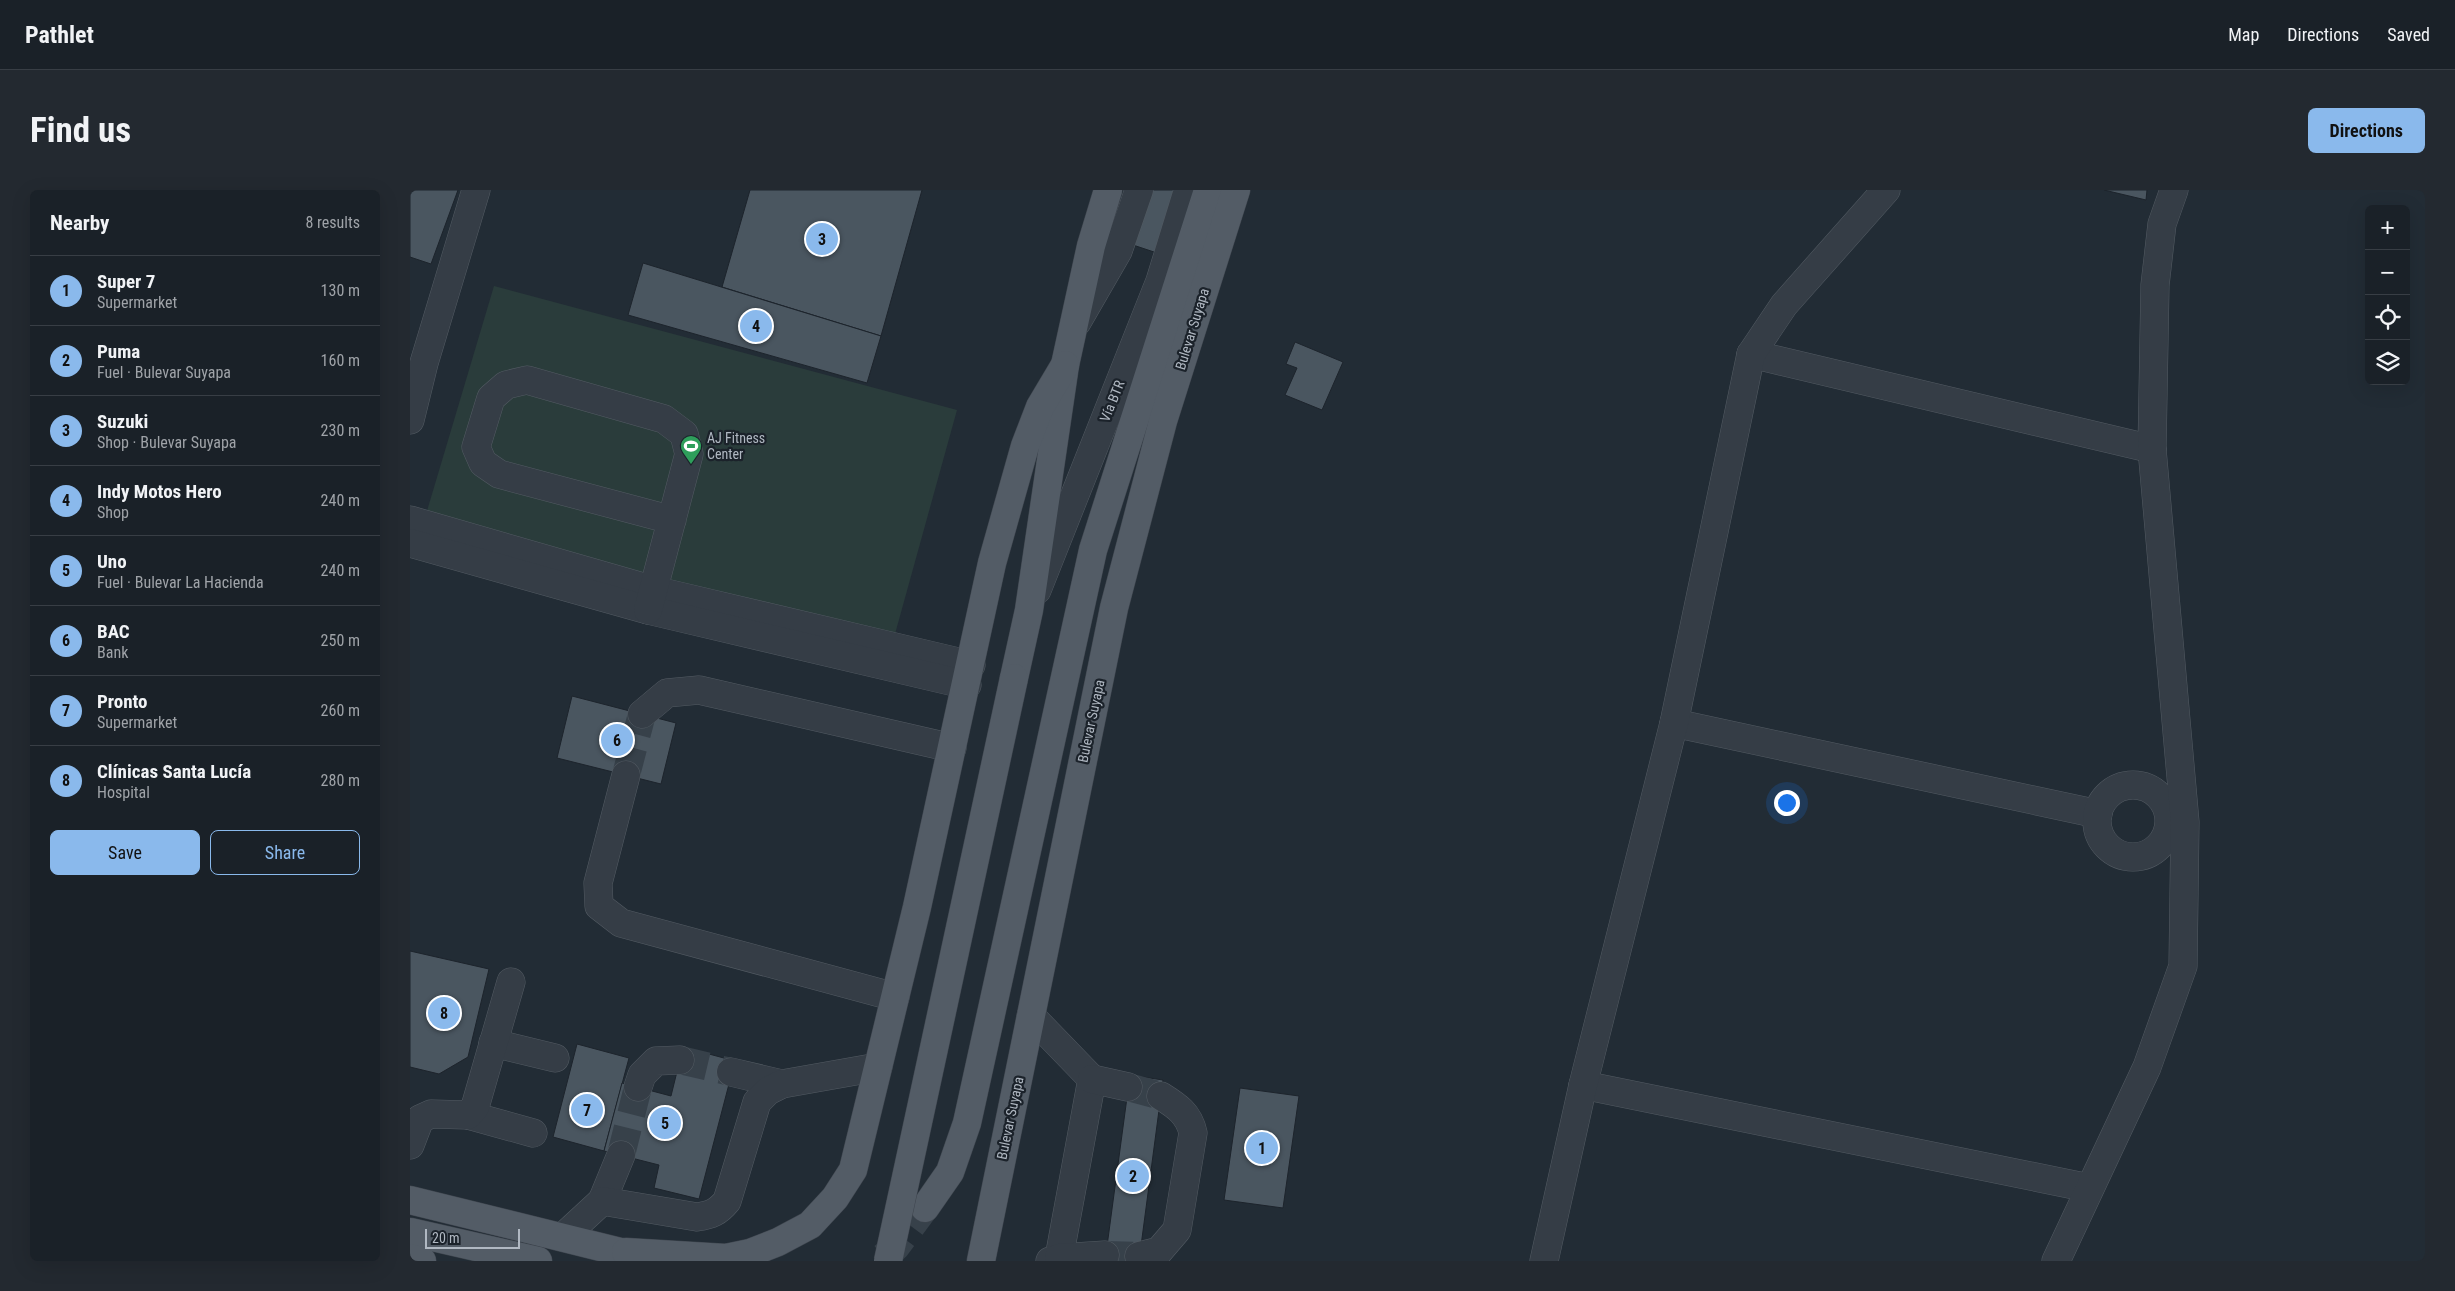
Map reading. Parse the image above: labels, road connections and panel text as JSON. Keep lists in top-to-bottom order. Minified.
{"streets":{"main road":["Bulevar Suyapa"],"street":["Vía BTR"]},"places":{"sports":["AJ Fitness Center"]},"scale_bar":"20 m","page":{"header":"Pathlet","nav":["Map","Directions","Saved"],"buttons":["Directions",["Save","Share"]],"title":"Find us","heading":["Nearby","8 results"],"map_buttons":["+","−"],"pins":["3","4","6","8","7","5","1","2"],"list":[{"mark":"1","name":"Super 7","note":"Supermarket","value":"130 m"},{"mark":"2","name":"Puma","note":"Fuel · Bulevar Suyapa","value":"160 m"},{"mark":"3","name":"Suzuki","note":"Shop · Bulevar Suyapa","value":"230 m"},{"mark":"4","name":"Indy Motos Hero","note":"Shop","value":"240 m"},{"mark":"5","name":"Uno","note":"Fuel · Bulevar La Hacienda","value":"240 m"},{"mark":"6","name":"BAC","note":"Bank","value":"250 m"},{"mark":"7","name":"Pronto","note":"Supermarket","value":"260 m"},{"mark":"8","name":"Clínicas Santa Lucía","note":"Hospital","value":"280 m"}],"scale":"20 m"}}
